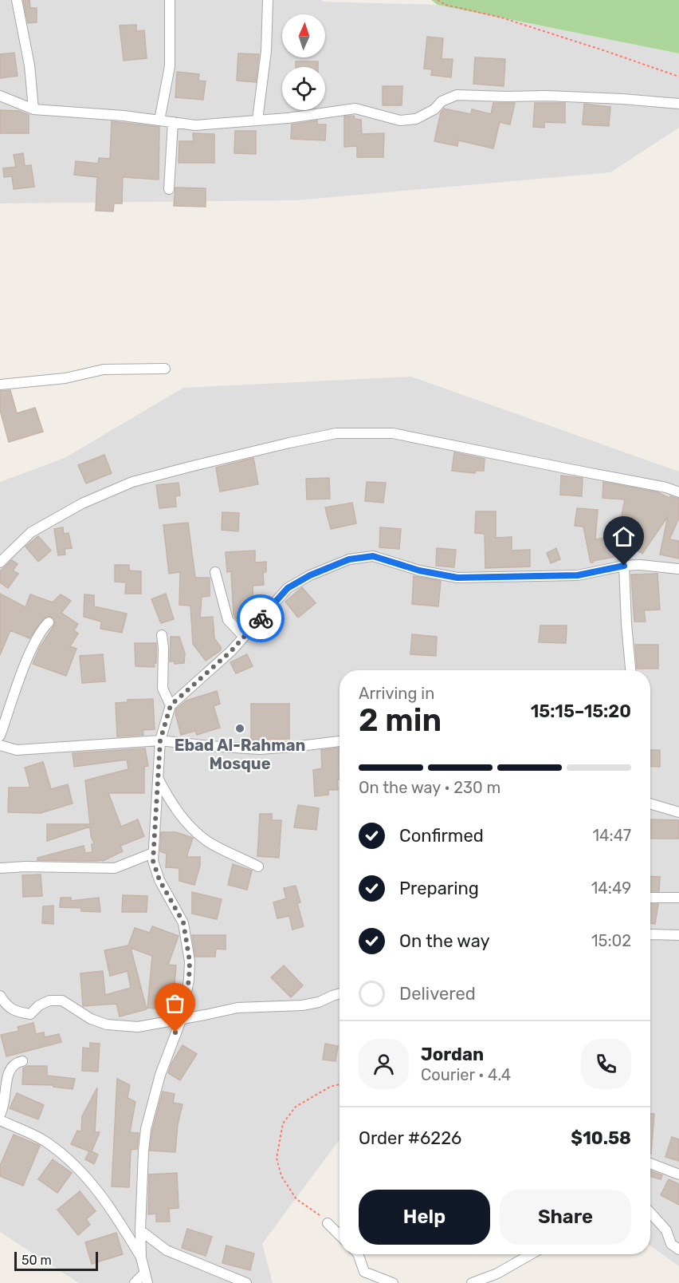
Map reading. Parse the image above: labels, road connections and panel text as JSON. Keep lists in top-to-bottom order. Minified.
{"places":["Ebad Al-Rahman Mosque"],"scale_bar":"50 m","north":"top","page":{"heading":["2 min","Arriving in","15:15–15:20"],"panel":["Jordan","Courier · 4.4","Order #6226","$10.58"],"bar":"On the way · 230 m","list":[["Confirmed","14:47"],["Preparing","14:49"],["On the way","15:02"],"Delivered"],"buttons":["Help","Share"],"scale":"50 m"}}
